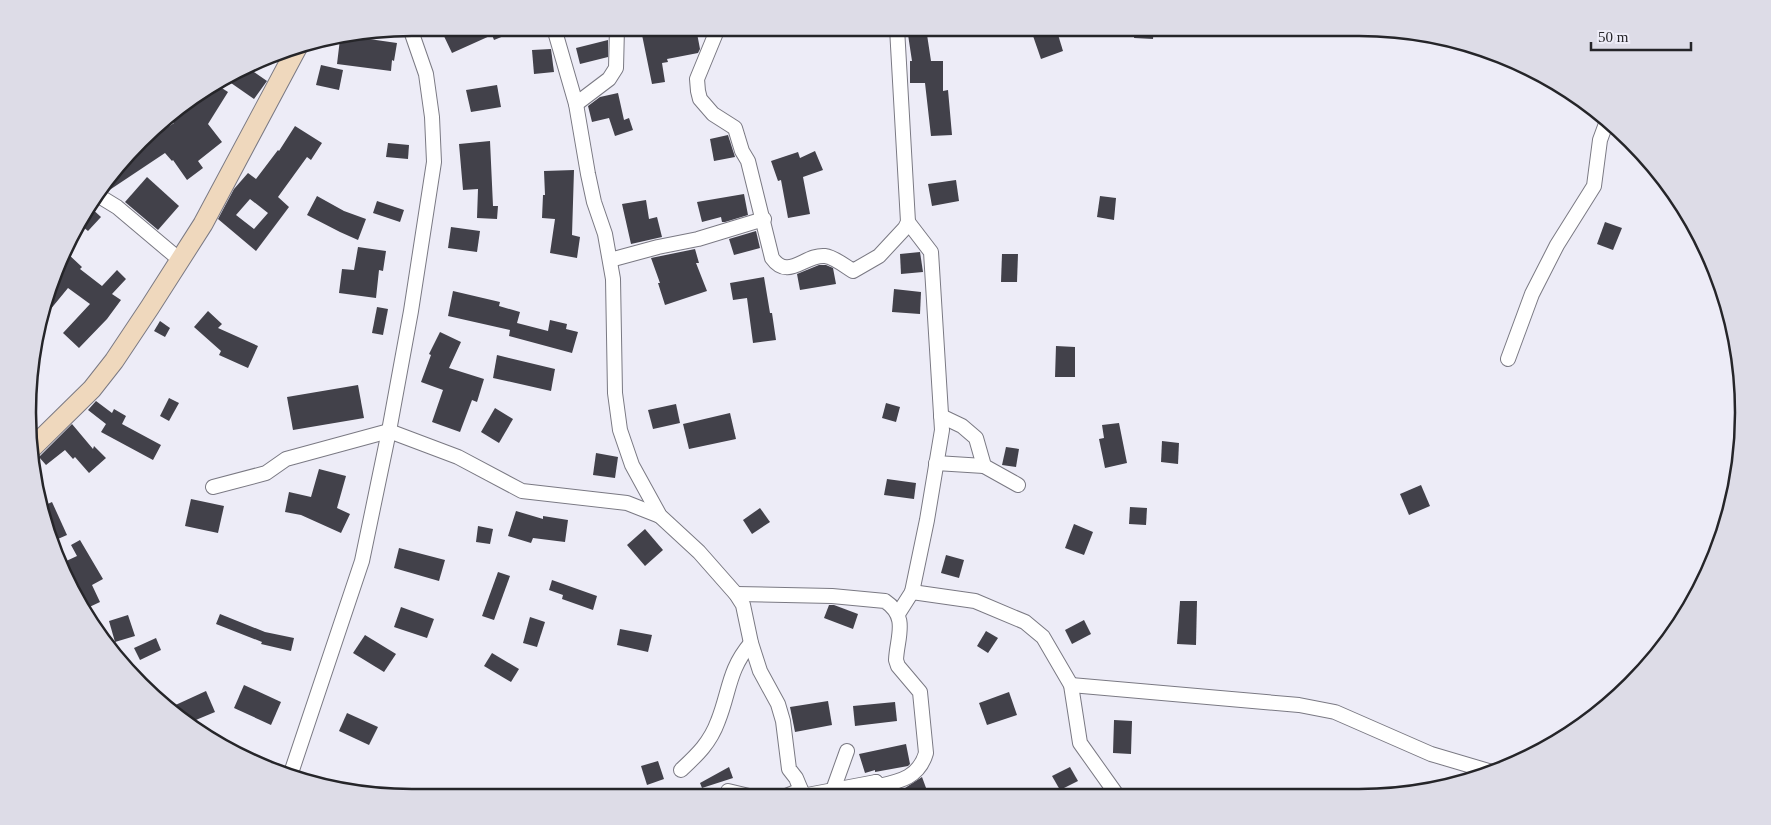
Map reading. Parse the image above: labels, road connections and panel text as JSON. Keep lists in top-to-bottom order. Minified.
{"scale_bar":"50 m"}
